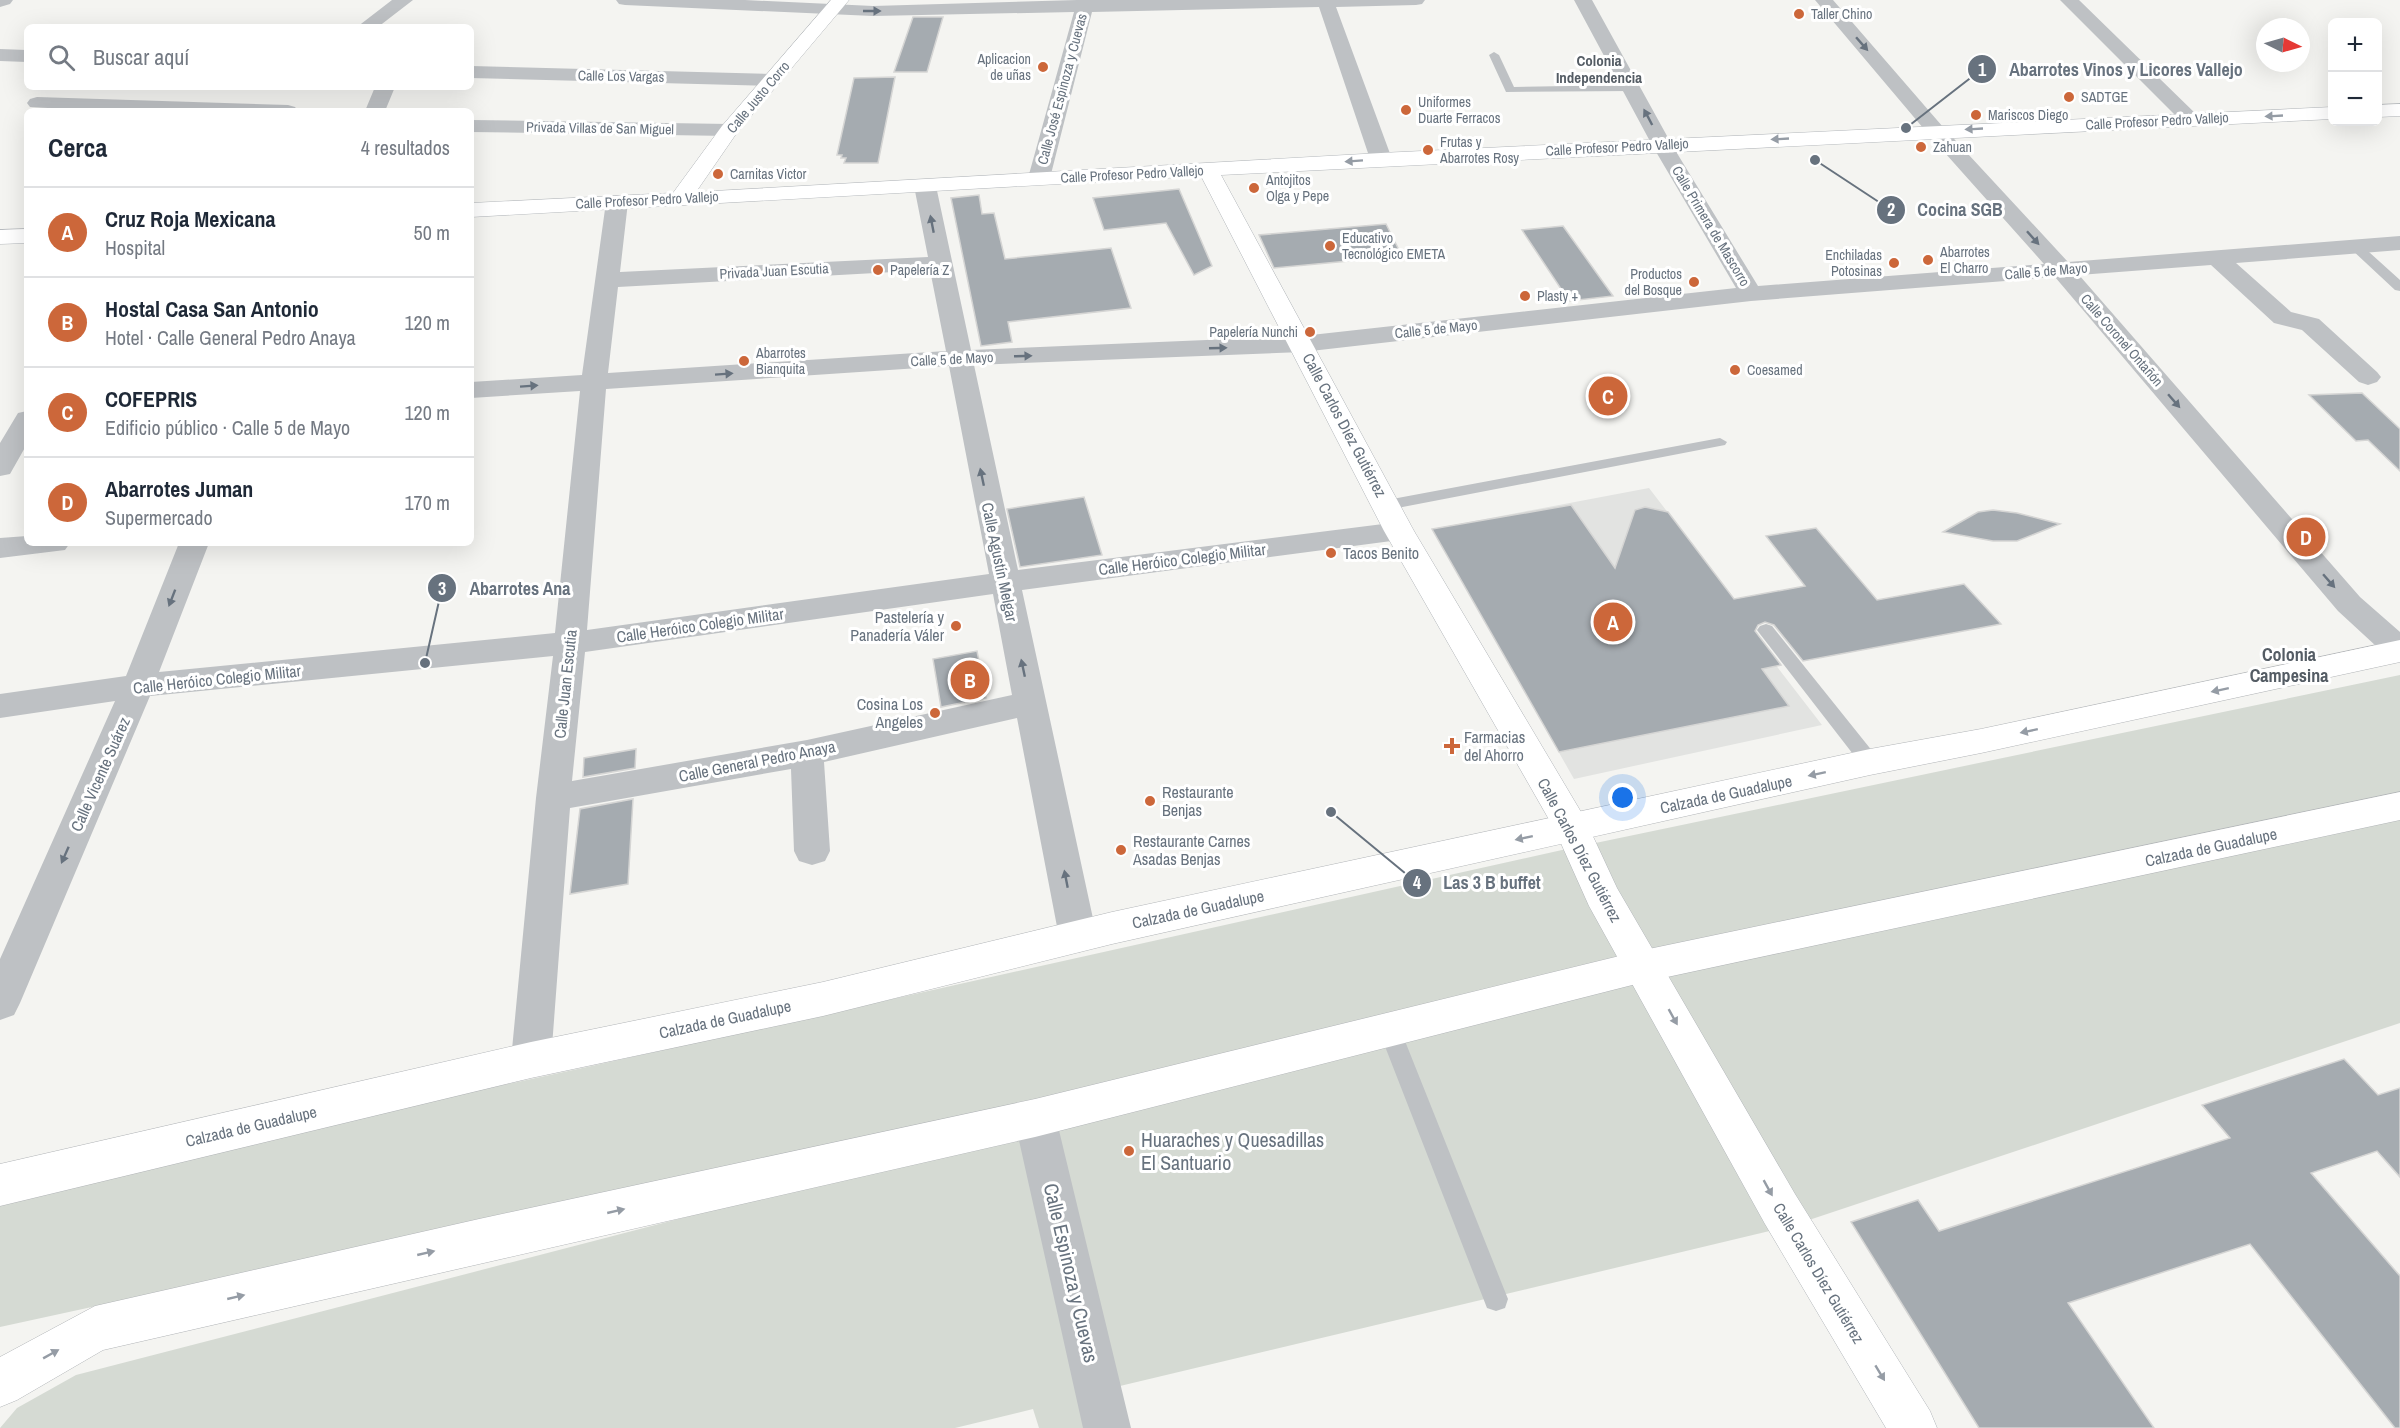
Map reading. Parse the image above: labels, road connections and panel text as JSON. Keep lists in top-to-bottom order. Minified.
{"streets":{"street":["Calle Los Vargas","Calle José Espinoza y Cuevas","Calle Justo Corro","Calle Profesor Pedro Vallejo","Privada Villas de San Miguel","Calle Primera de Mascorro","Privada Juan Escutia","Calle 5 de Mayo","Calle Coronel Ontañón","Calle Carlos Díez Gutiérrez","Calle Heróico Colegio Militar","Calle Agustín Melgar","Calle Juan Escutia","Calle General Pedro Anaya","Calle Vicente Suárez","Calzada de Guadalupe","Calle Espinoza y Cuevas"]},"crossings":[["Calle Los Vargas","Calle Justo Corro"],["Calle José Espinoza y Cuevas","Calle Profesor Pedro Vallejo"],["Calle Justo Corro","Calle Profesor Pedro Vallejo"],["Calle Justo Corro","Privada Villas de San Miguel"],["Calle Profesor Pedro Vallejo","Calle Primera de Mascorro"],["Calle Profesor Pedro Vallejo","Calle Coronel Ontañón"],["Calle Profesor Pedro Vallejo","Calle Carlos Díez Gutiérrez"],["Calle Profesor Pedro Vallejo","Calle Agustín Melgar"],["Calle Profesor Pedro Vallejo","Calle Juan Escutia"],["Calle Primera de Mascorro","Calle 5 de Mayo"],["Privada Juan Escutia","Calle Agustín Melgar"],["Privada Juan Escutia","Calle Juan Escutia"],["Calle 5 de Mayo","Calle Coronel Ontañón"],["Calle 5 de Mayo","Calle Carlos Díez Gutiérrez"],["Calle 5 de Mayo","Calle Agustín Melgar"],["Calle 5 de Mayo","Calle Juan Escutia"],["Calle Coronel Ontañón","Calzada de Guadalupe"],["Calle Carlos Díez Gutiérrez","Calle Heróico Colegio Militar"],["Calle Carlos Díez Gutiérrez","Calzada de Guadalupe"],["Calle Heróico Colegio Militar","Calle Agustín Melgar"],["Calle Heróico Colegio Militar","Calle Juan Escutia"],["Calle Heróico Colegio Militar","Calle Vicente Suárez"],["Calle Agustín Melgar","Calle General Pedro Anaya"],["Calle Agustín Melgar","Calzada de Guadalupe"],["Calle Juan Escutia","Calle General Pedro Anaya"],["Calle Juan Escutia","Calzada de Guadalupe"],["Calzada de Guadalupe","Calle Espinoza y Cuevas"]],"one_way":["Calle Profesor Pedro Vallejo","Calle 5 de Mayo","Calle Carlos Díez Gutiérrez","Calle Agustín Melgar","Calle Vicente Suárez"],"districts":["Colonia Independencia","Colonia Campesina"],"places":{"other":["Taller Chino","Aplicacion de uñas","SADTGE","Uniformes Duarte Ferracos","Mariscos Diego","Abarrotes Vinos y Licores Vallejo","Zahuan","Frutas y Abarrotes Rosy","Cocina SGB","Carnitas Victor","Antojitos Olga y Pepe","Educativo Tecnológico EMETA","Abarrotes El Charro","Enchiladas Potosinas","Papelería Z","Productos del Bosque","Plasty +","Papelería Nunchi","Abarrotes Bianquita","Coesamed","Tacos Benito","Pastelería y Panadería Váler","Abarrotes Ana","Cosina Los Angeles","Restaurante Benjas","Las 3 B buffet","Restaurante Carnes Asadas Benjas","Huaraches y Quesadillas El Santuario"],"health":["Farmacias del Ahorro"]},"north":"right","page":{"map_buttons":["+","−"],"search":"Buscar aquí","heading":["Cerca","4 resultados"],"list":[{"mark":"A","name":"Cruz Roja Mexicana","note":"Hospital","value":"50 m"},{"mark":"B","name":"Hostal Casa San Antonio","note":"Hotel · Calle General Pedro Anaya","value":"120 m"},{"mark":"C","name":"COFEPRIS","note":"Edificio público · Calle 5 de Mayo","value":"120 m"},{"mark":"D","name":"Abarrotes Juman","note":"Supermercado","value":"170 m"}],"pins":["C","D","A","B"]}}
